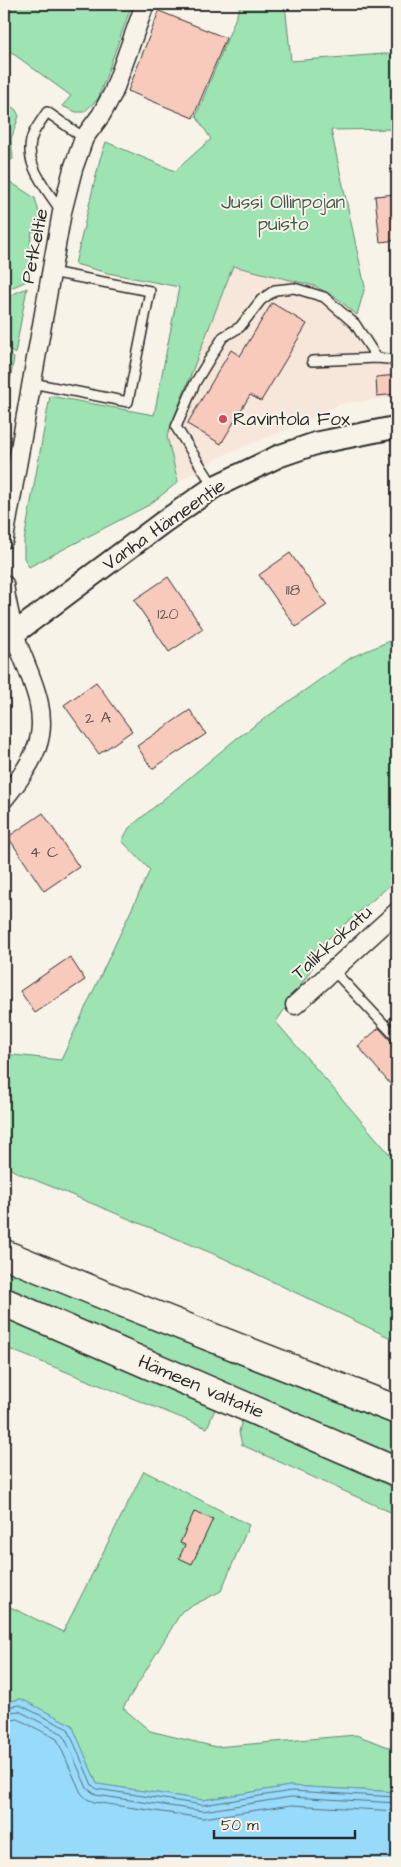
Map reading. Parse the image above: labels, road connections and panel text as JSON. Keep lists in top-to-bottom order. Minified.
{"streets":{"highway":["Hämeen valtatie"],"street":["Petkeltie","Vanha Hämeentie","Talikkokatu"]},"parks":["Jussi Ollinpojan puisto"],"places":["Ravintola Fox"],"house_numbers":["118","120","2 A","4 C"],"scale_bar":"50 m"}
